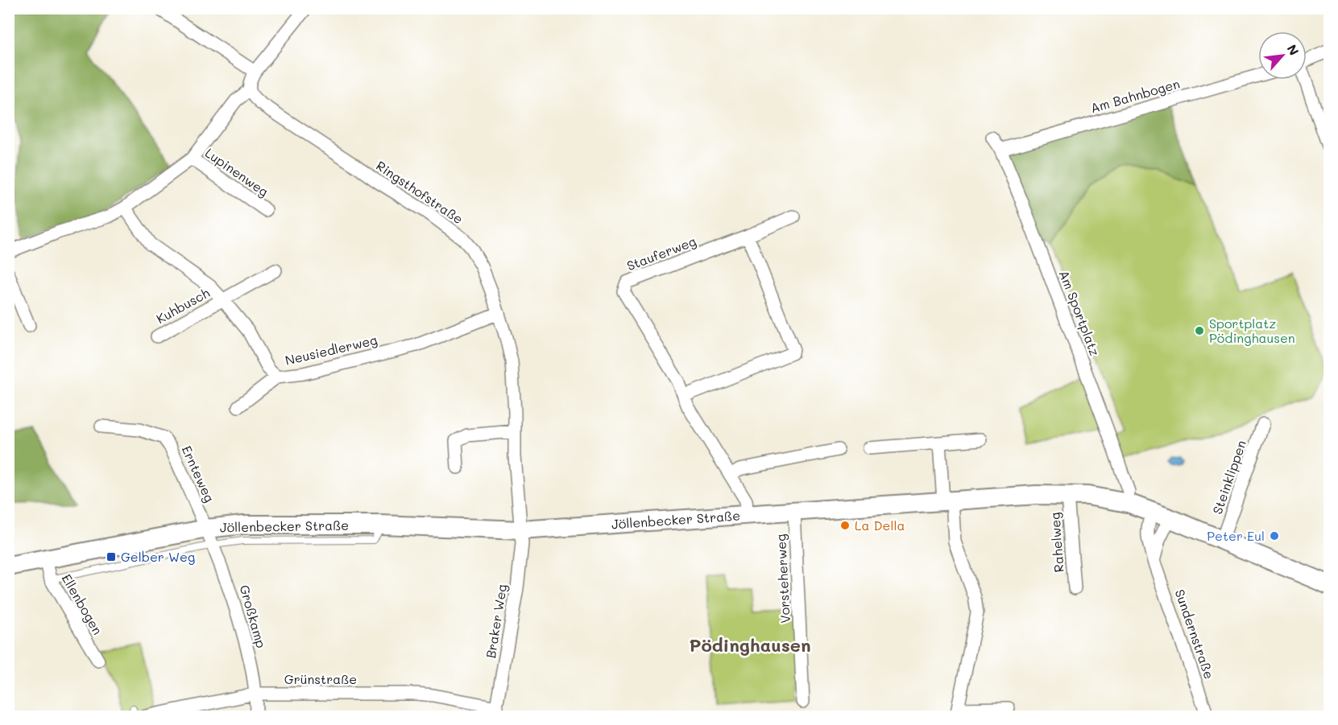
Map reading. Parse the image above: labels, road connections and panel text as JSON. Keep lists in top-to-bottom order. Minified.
{"streets":{"main road":["Jöllenbecker Straße"],"street":["Am Bahnbogen","Lupinenweg","Ringsthofstraße","Stauferweg","Kuhbusch","Am Sportplatz","Neusiedlerweg","Ernteweg","Steinklippen","Rahelweg","Vorsteherweg","Ellenbogen","Großkamp","Braker Weg","Sundernstraße","Grünstraße"]},"crossings":[["Am Bahnbogen","Am Sportplatz"],["Ringsthofstraße","Neusiedlerweg"],["Ringsthofstraße","Jöllenbecker Straße"],["Ringsthofstraße","Braker Weg"],["Stauferweg","Jöllenbecker Straße"],["Kuhbusch","Neusiedlerweg"],["Am Sportplatz","Jöllenbecker Straße"],["Ernteweg","Jöllenbecker Straße"],["Ernteweg","Großkamp"],["Steinklippen","Jöllenbecker Straße"],["Jöllenbecker Straße","Rahelweg"],["Jöllenbecker Straße","Vorsteherweg"],["Jöllenbecker Straße","Ellenbogen"],["Jöllenbecker Straße","Großkamp"],["Jöllenbecker Straße","Braker Weg"],["Jöllenbecker Straße","Sundernstraße"],["Großkamp","Grünstraße"],["Braker Weg","Grünstraße"]],"districts":["Pödinghausen"],"places":{"other":["Sportplatz Pödinghausen","La Della","Peter Eul"],"transit":["Gelber Weg"]},"north":"top right"}
